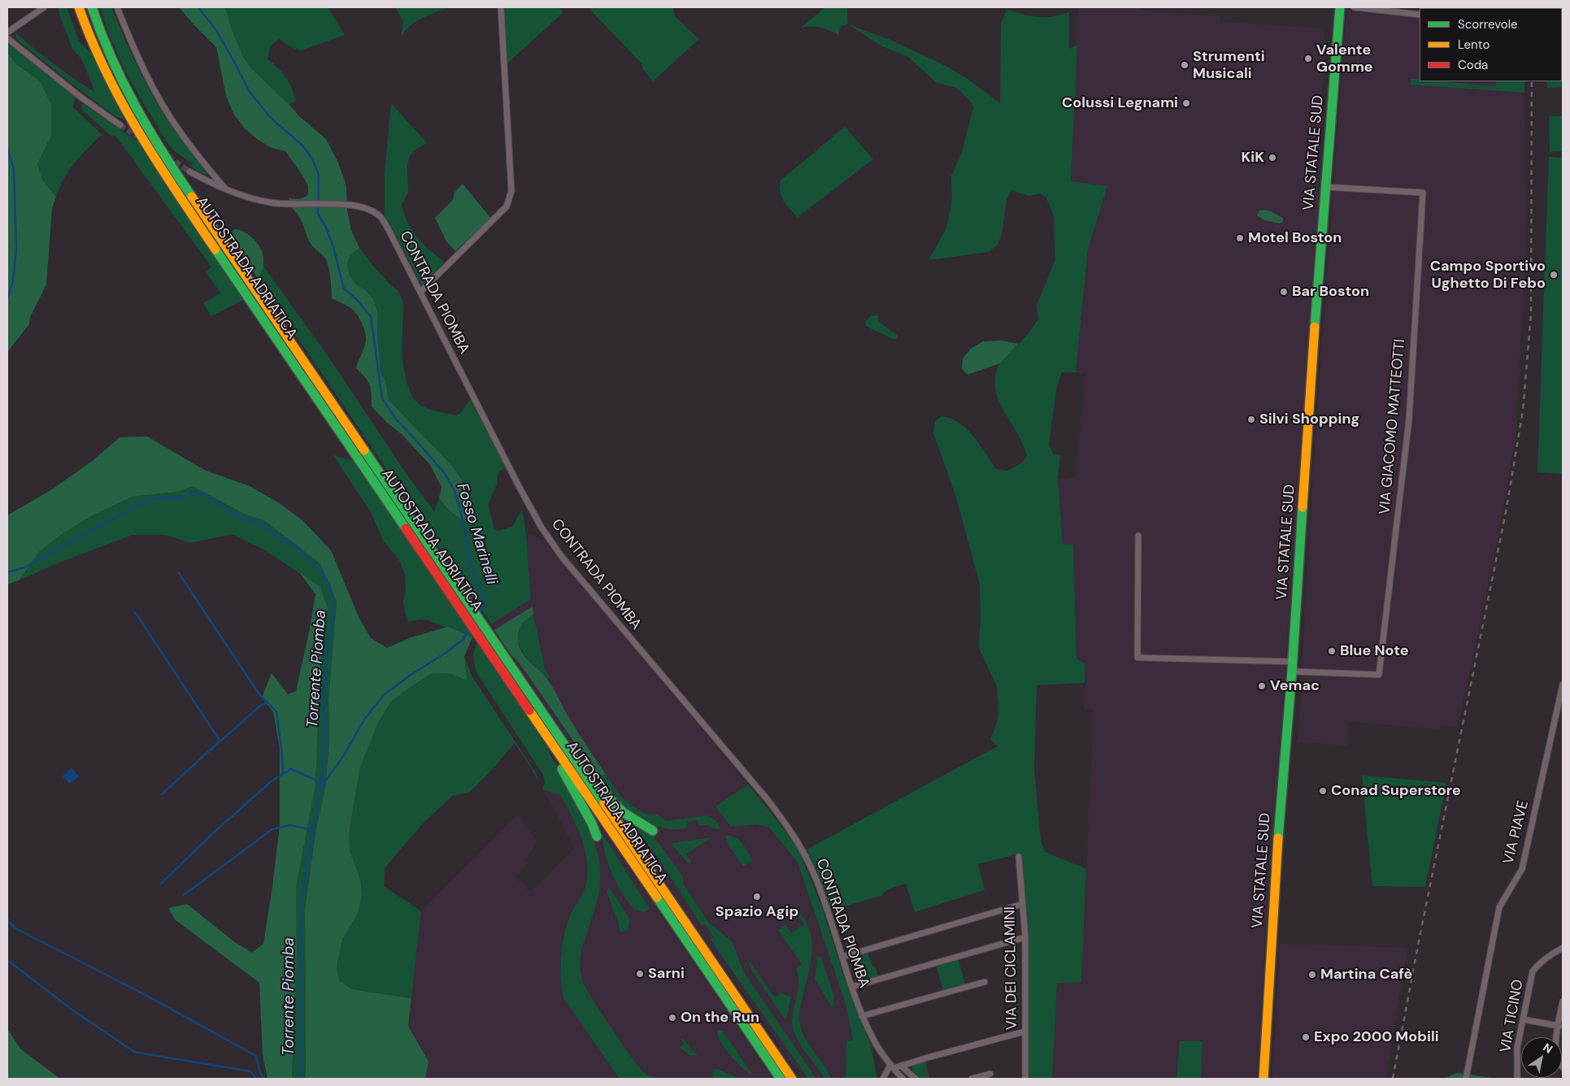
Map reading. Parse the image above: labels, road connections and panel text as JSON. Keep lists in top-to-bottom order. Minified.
{"streets":{"main road":["VIA STATALE SUD","AUTOSTRADA ADRIATICA"],"street":["CONTRADA PIOMBA","VIA GIACOMO MATTEOTTI","VIA PIAVE","VIA DEI CICLAMINI","VIA TICINO"]},"crossings":[["VIA STATALE SUD","VIA GIACOMO MATTEOTTI"]],"water":["Fosso Marinelli","Torrente Piomba"],"places":["Valente Gomme","Strumenti Musicali","Colussi Legnami","KiK","Motel Boston","Campo Sportivo Ughetto Di Febo","Bar Boston","Silvi Shopping","Blue Note","Vemac","Conad Superstore","Spazio Agip","Sarni","Martina Cafè","On the Run","Expo 2000 Mobili"],"legend":["Scorrevole","Lento","Coda"],"north":"top right"}
